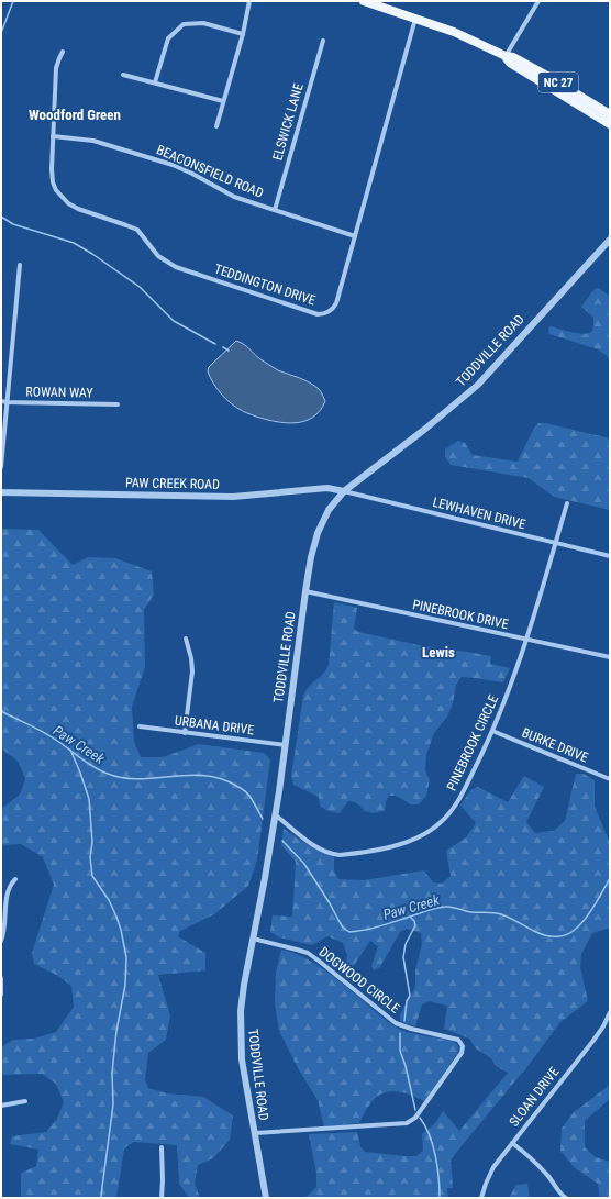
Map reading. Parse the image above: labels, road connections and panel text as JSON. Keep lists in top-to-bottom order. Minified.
{"streets":{"main road":["NC 27"],"street":["ELSWICK LANE","BEACONSFIELD ROAD","TEDDINGTON DRIVE","TODDVILLE ROAD","ROWAN WAY","PAW CREEK ROAD","LEWHAVEN DRIVE","PINEBROOK DRIVE","URBANA DRIVE","PINEBROOK CIRCLE","BURKE DRIVE","DOGWOOD CIRCLE","SLOAN DRIVE"]},"crossings":[["NC 27","TEDDINGTON DRIVE"],["ELSWICK LANE","BEACONSFIELD ROAD"],["BEACONSFIELD ROAD","TEDDINGTON DRIVE"],["TODDVILLE ROAD","PAW CREEK ROAD"],["TODDVILLE ROAD","LEWHAVEN DRIVE"],["TODDVILLE ROAD","PINEBROOK DRIVE"],["TODDVILLE ROAD","URBANA DRIVE"],["TODDVILLE ROAD","PINEBROOK CIRCLE"],["TODDVILLE ROAD","DOGWOOD CIRCLE"],["PAW CREEK ROAD","LEWHAVEN DRIVE"],["LEWHAVEN DRIVE","PINEBROOK CIRCLE"],["PINEBROOK DRIVE","PINEBROOK CIRCLE"],["PINEBROOK CIRCLE","BURKE DRIVE"]],"districts":["Woodford Green","Lewis"],"water":["Paw Creek"]}
